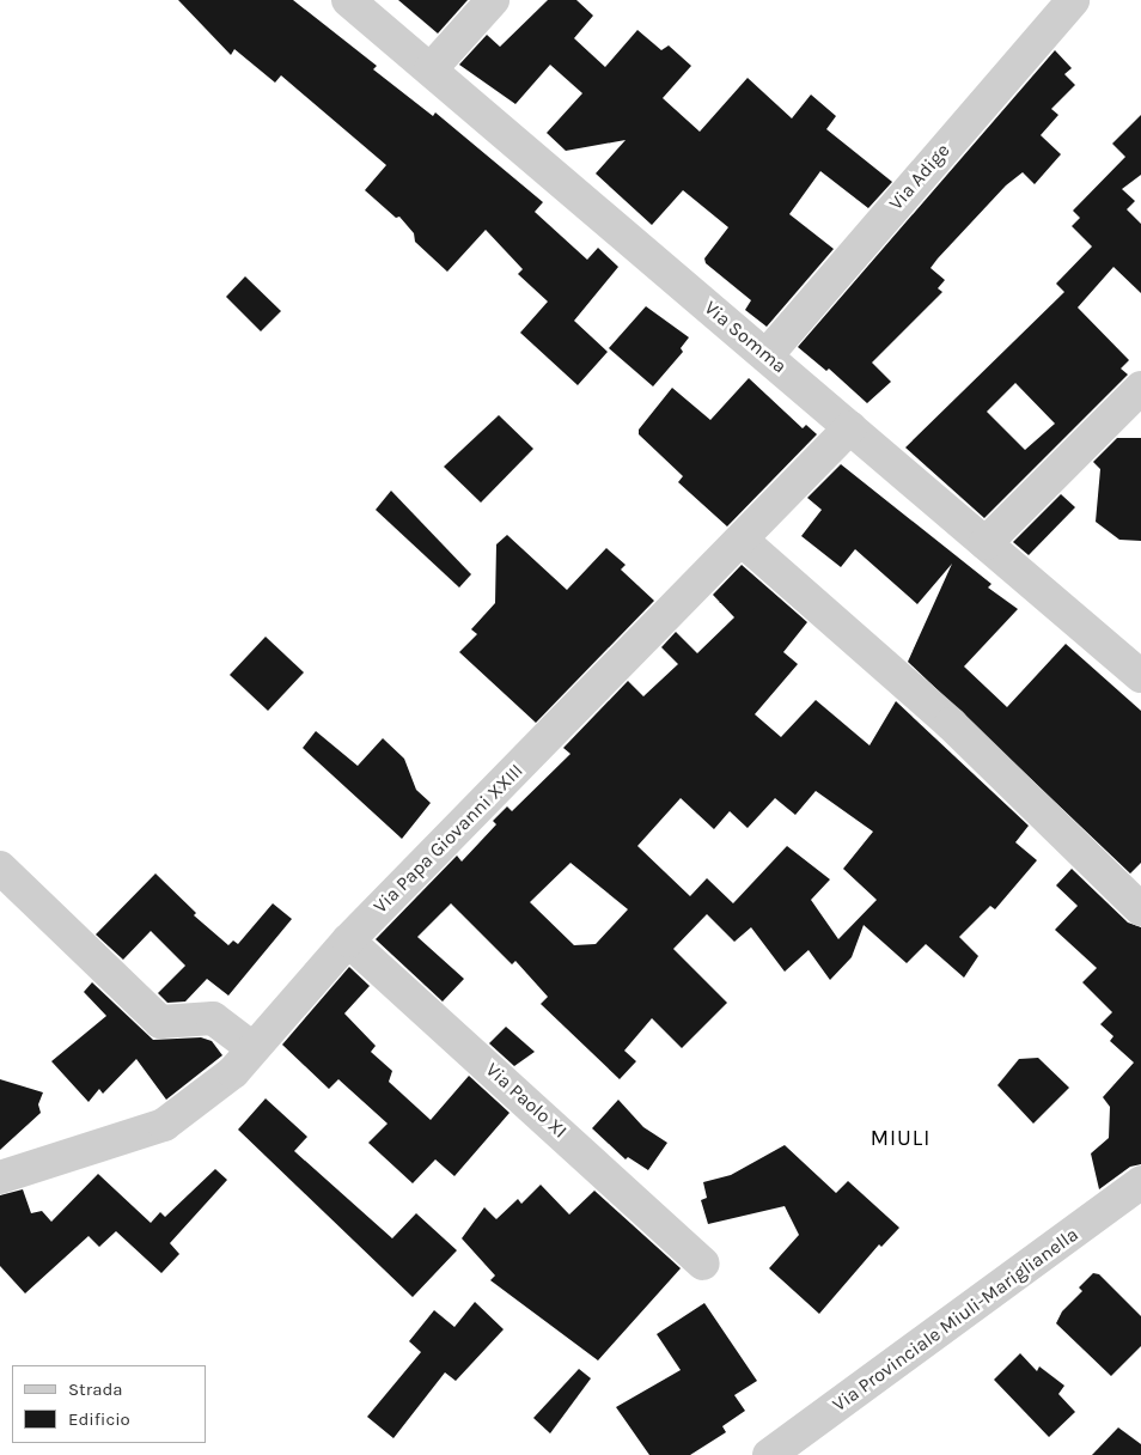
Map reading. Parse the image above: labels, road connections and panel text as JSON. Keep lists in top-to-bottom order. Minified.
{"streets":{"street":["Via Adige","Via Somma","Via Papa Giovanni XXIII","Via Paolo XI","Via Provinciale Miuli-Mariglianella"]},"crossings":[["Via Adige","Via Somma"],["Via Somma","Via Papa Giovanni XXIII"],["Via Papa Giovanni XXIII","Via Paolo XI"]],"districts":["MIULI"],"legend":["Strada","Edificio"]}
